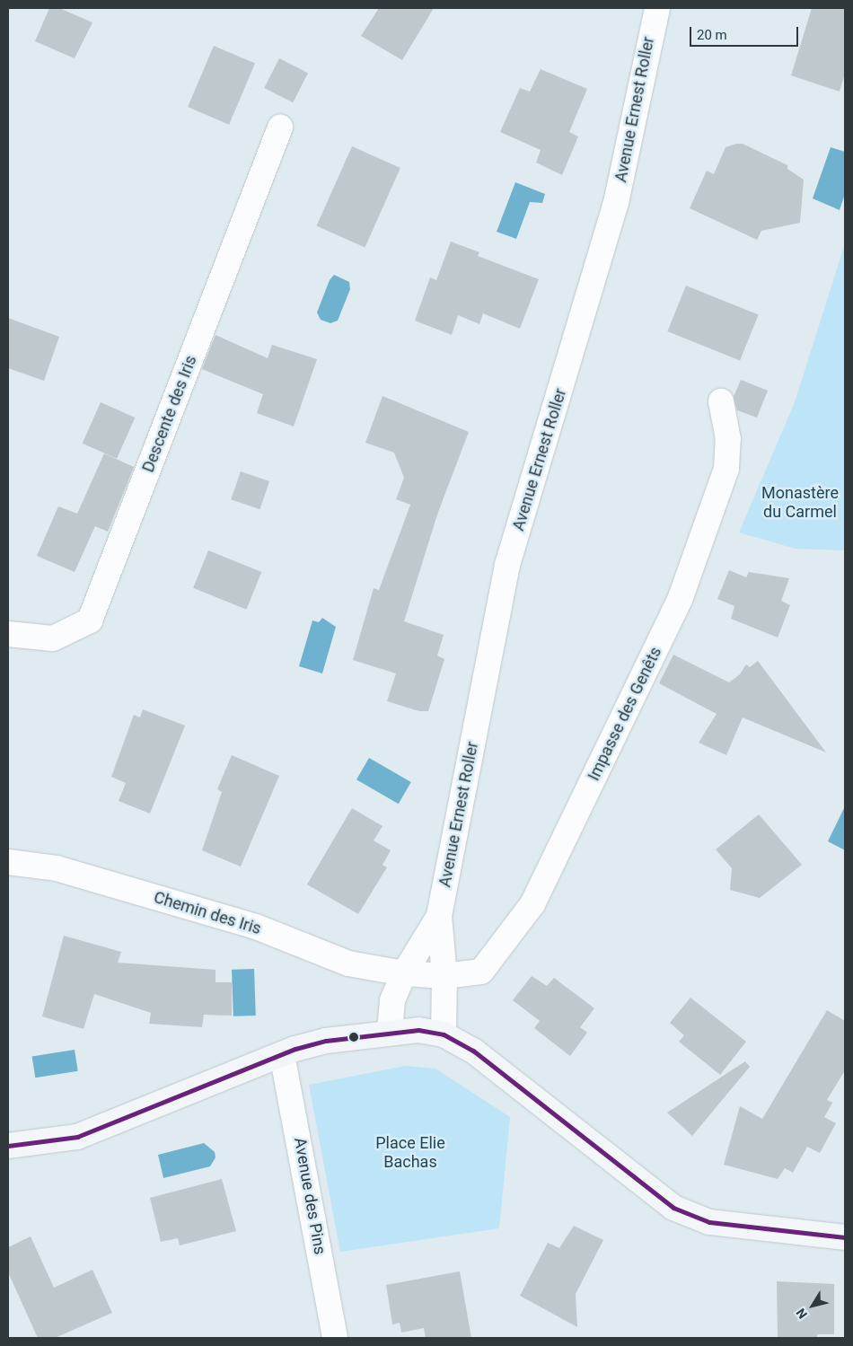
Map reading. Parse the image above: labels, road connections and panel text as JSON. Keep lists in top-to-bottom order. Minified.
{"streets":{"street":["Avenue Ernest Roller","Descente des Iris","Impasse des Genêts","Chemin des Iris","Avenue des Pins"]},"crossings":[["Avenue Ernest Roller","Impasse des Genêts"],["Avenue Ernest Roller","Chemin des Iris"]],"parks":["Monastère du Carmel","Place Elie Bachas"],"scale_bar":"20 m","north":"bottom left"}
